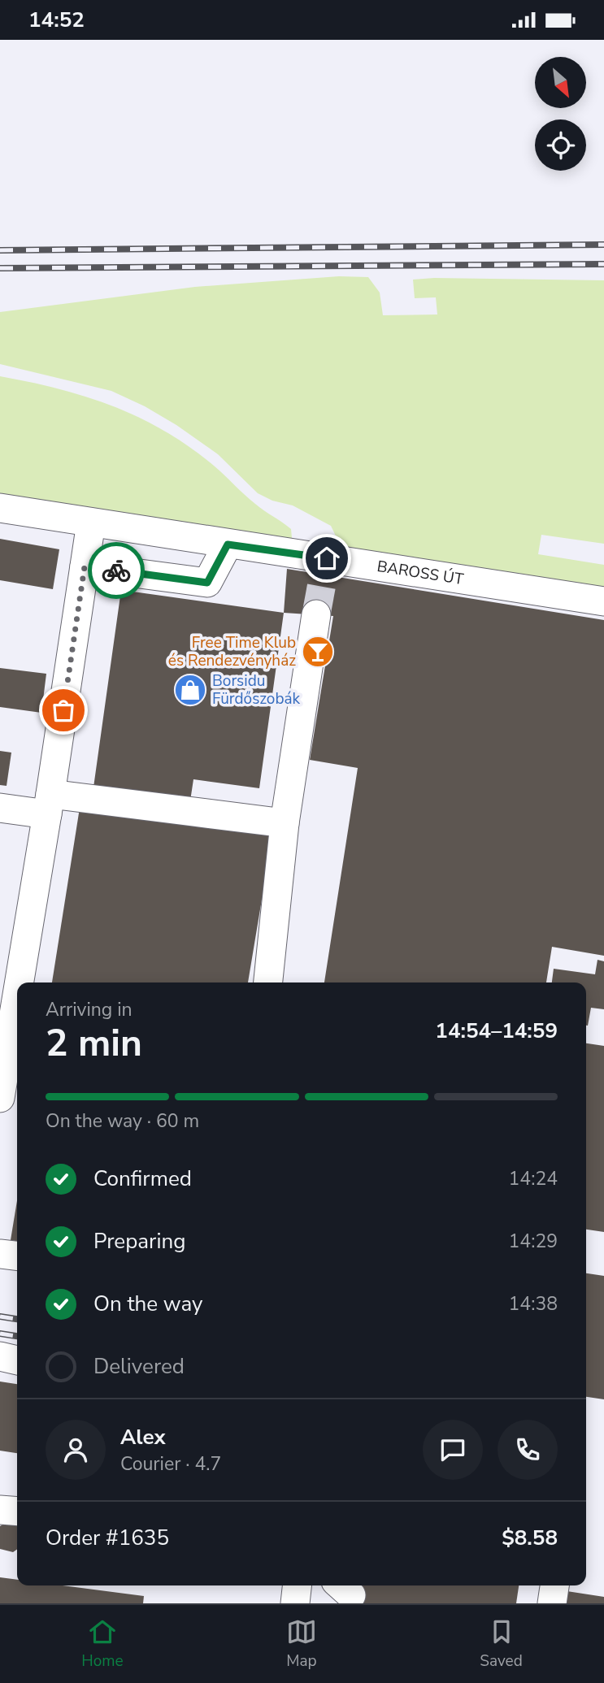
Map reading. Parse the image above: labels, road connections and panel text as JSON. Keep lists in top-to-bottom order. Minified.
{"streets":{"street":["BAROSS ÚT"]},"places":{"bar":["Free Time Klub és Rendezvényház"],"shop":["Borsidu Fürdőszobák"]},"north":"bottom right","page":{"status":"14:52","heading":["2 min","Arriving in","14:54–14:59"],"panel":["Alex","Courier · 4.7","Order #1635","$8.58"],"bar":"On the way · 60 m","list":[["Confirmed","14:24"],["Preparing","14:29"],["On the way","14:38"],"Delivered"],"tabs":["Home","Map","Saved"]}}
